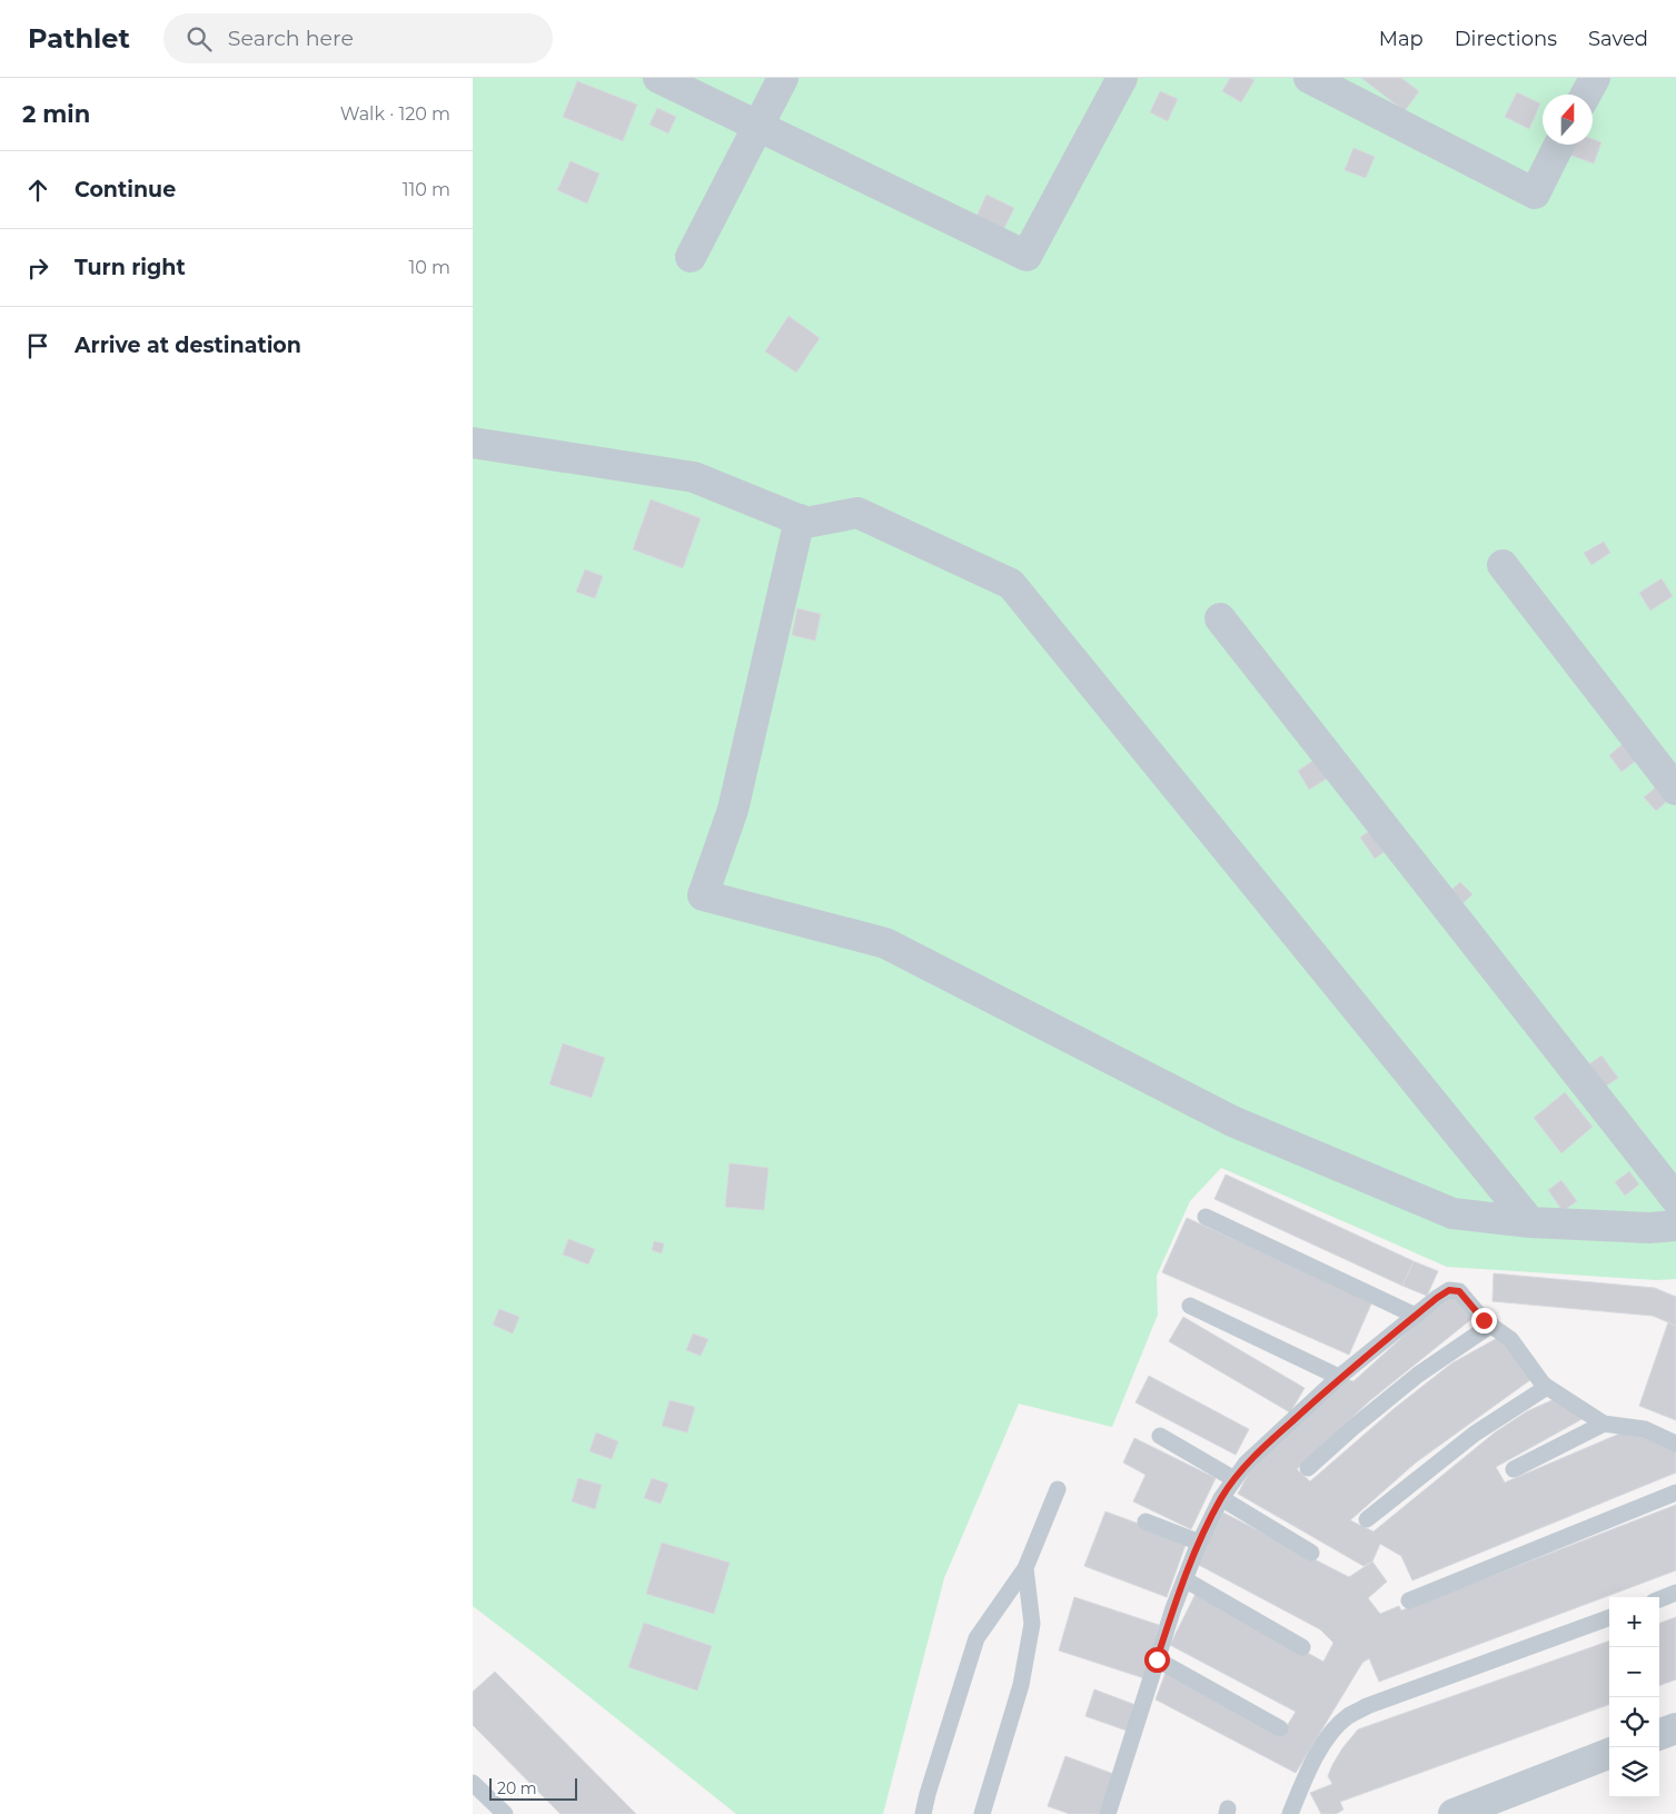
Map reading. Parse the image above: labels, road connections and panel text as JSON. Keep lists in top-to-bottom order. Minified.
{"scale_bar":"20 m","north":"top","page":{"header":"Pathlet","search":"Search here","nav":["Map","Directions","Saved"],"heading":["2 min","Walk · 120 m"],"list":[["Continue","110 m"],["Turn right","10 m"],"Arrive at destination"],"map_buttons":["+","−"],"scale":"20 m"}}
